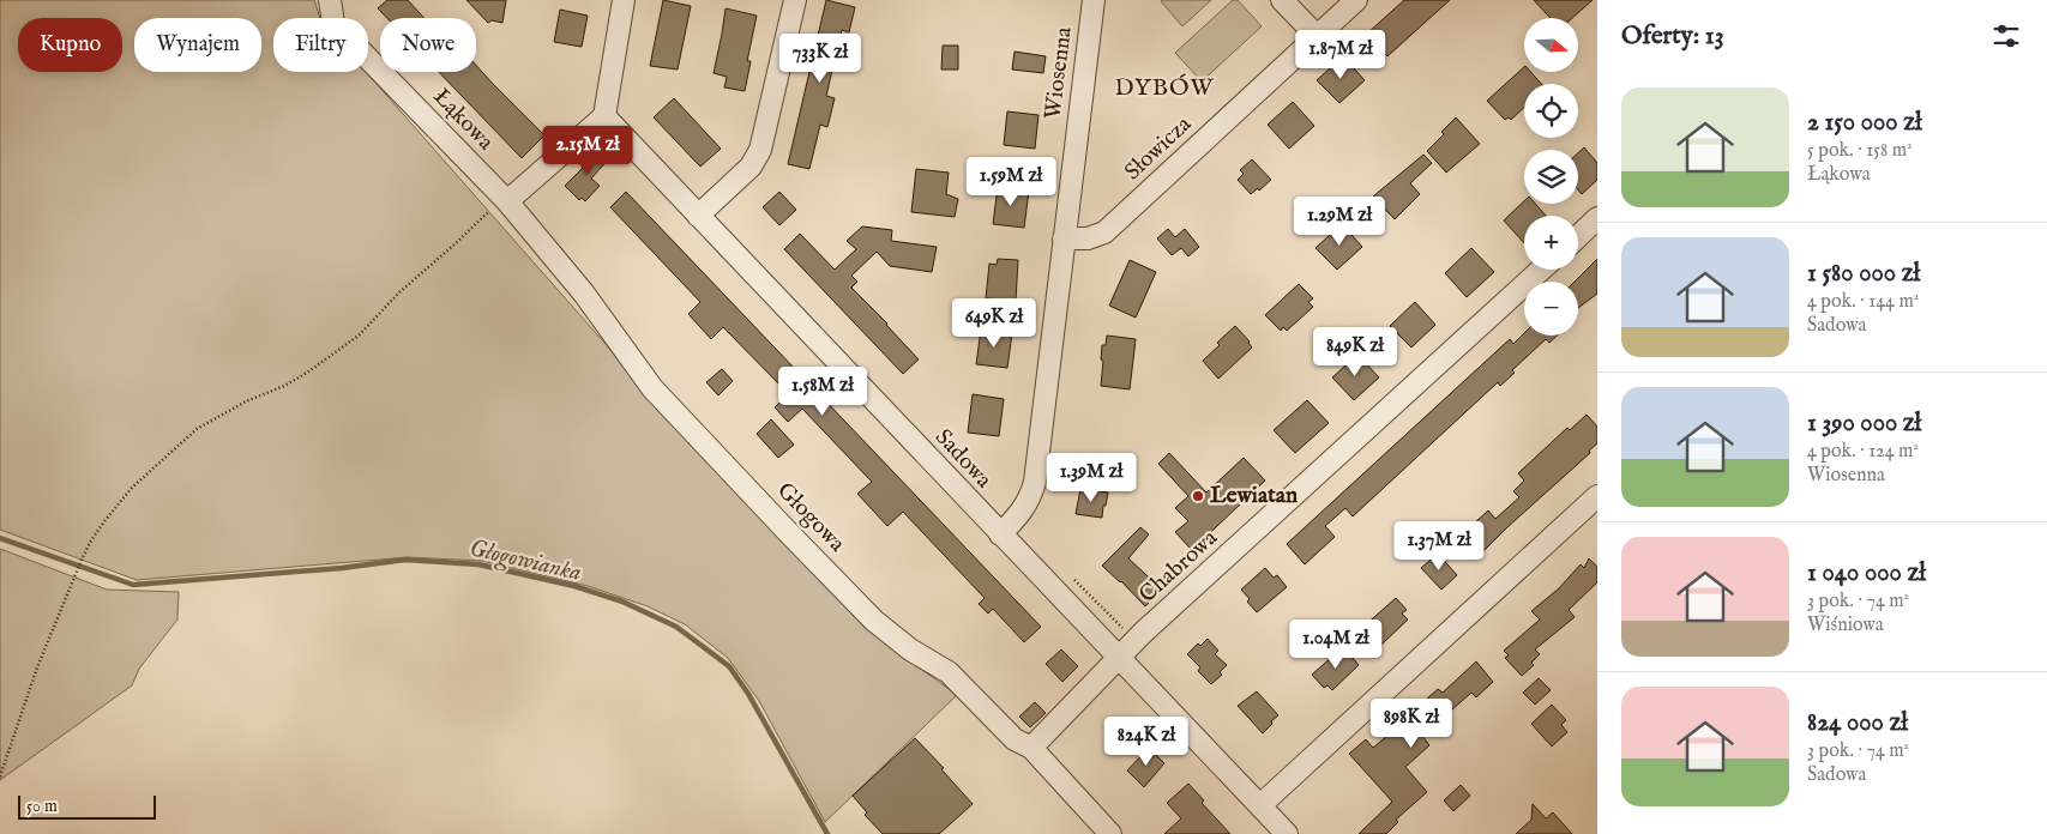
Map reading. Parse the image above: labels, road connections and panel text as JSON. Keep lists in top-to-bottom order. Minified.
{"streets":{"street":["Wiosenna","Łąkowa","Słowicza","Sadowa","Głogowa","Chabrowa"]},"crossings":[["Wiosenna","Słowicza"],["Wiosenna","Sadowa"],["Łąkowa","Głogowa"],["Sadowa","Chabrowa"],["Głogowa","Chabrowa"]],"districts":["DYBÓW"],"water":["Głogowianka"],"places":["Lewiatan"],"scale_bar":"50 m","north":"right","page":{"heading":"Oferty: 13","map_buttons":["+","−"],"chip":["Kupno","Wynajem","Filtry","Nowe"],"price":["1.87M zł","733K zł","2.15M zł","1.59M zł","1.29M zł","649K zł","849K zł","1.58M zł","1.39M zł","1.37M zł","1.04M zł","898K zł","824K zł"],"list":[{"name":"2 150 000 zł","note":"5 pok. · 158 m² · Łąkowa"},{"name":"1 580 000 zł","note":"4 pok. · 144 m² · Sadowa"},{"name":"1 390 000 zł","note":"4 pok. · 124 m² · Wiosenna"},{"name":"1 040 000 zł","note":"3 pok. · 74 m² · Wiśniowa"},{"name":"824 000 zł","note":"3 pok. · 74 m² · Sadowa"}],"scale":"50 m"}}
